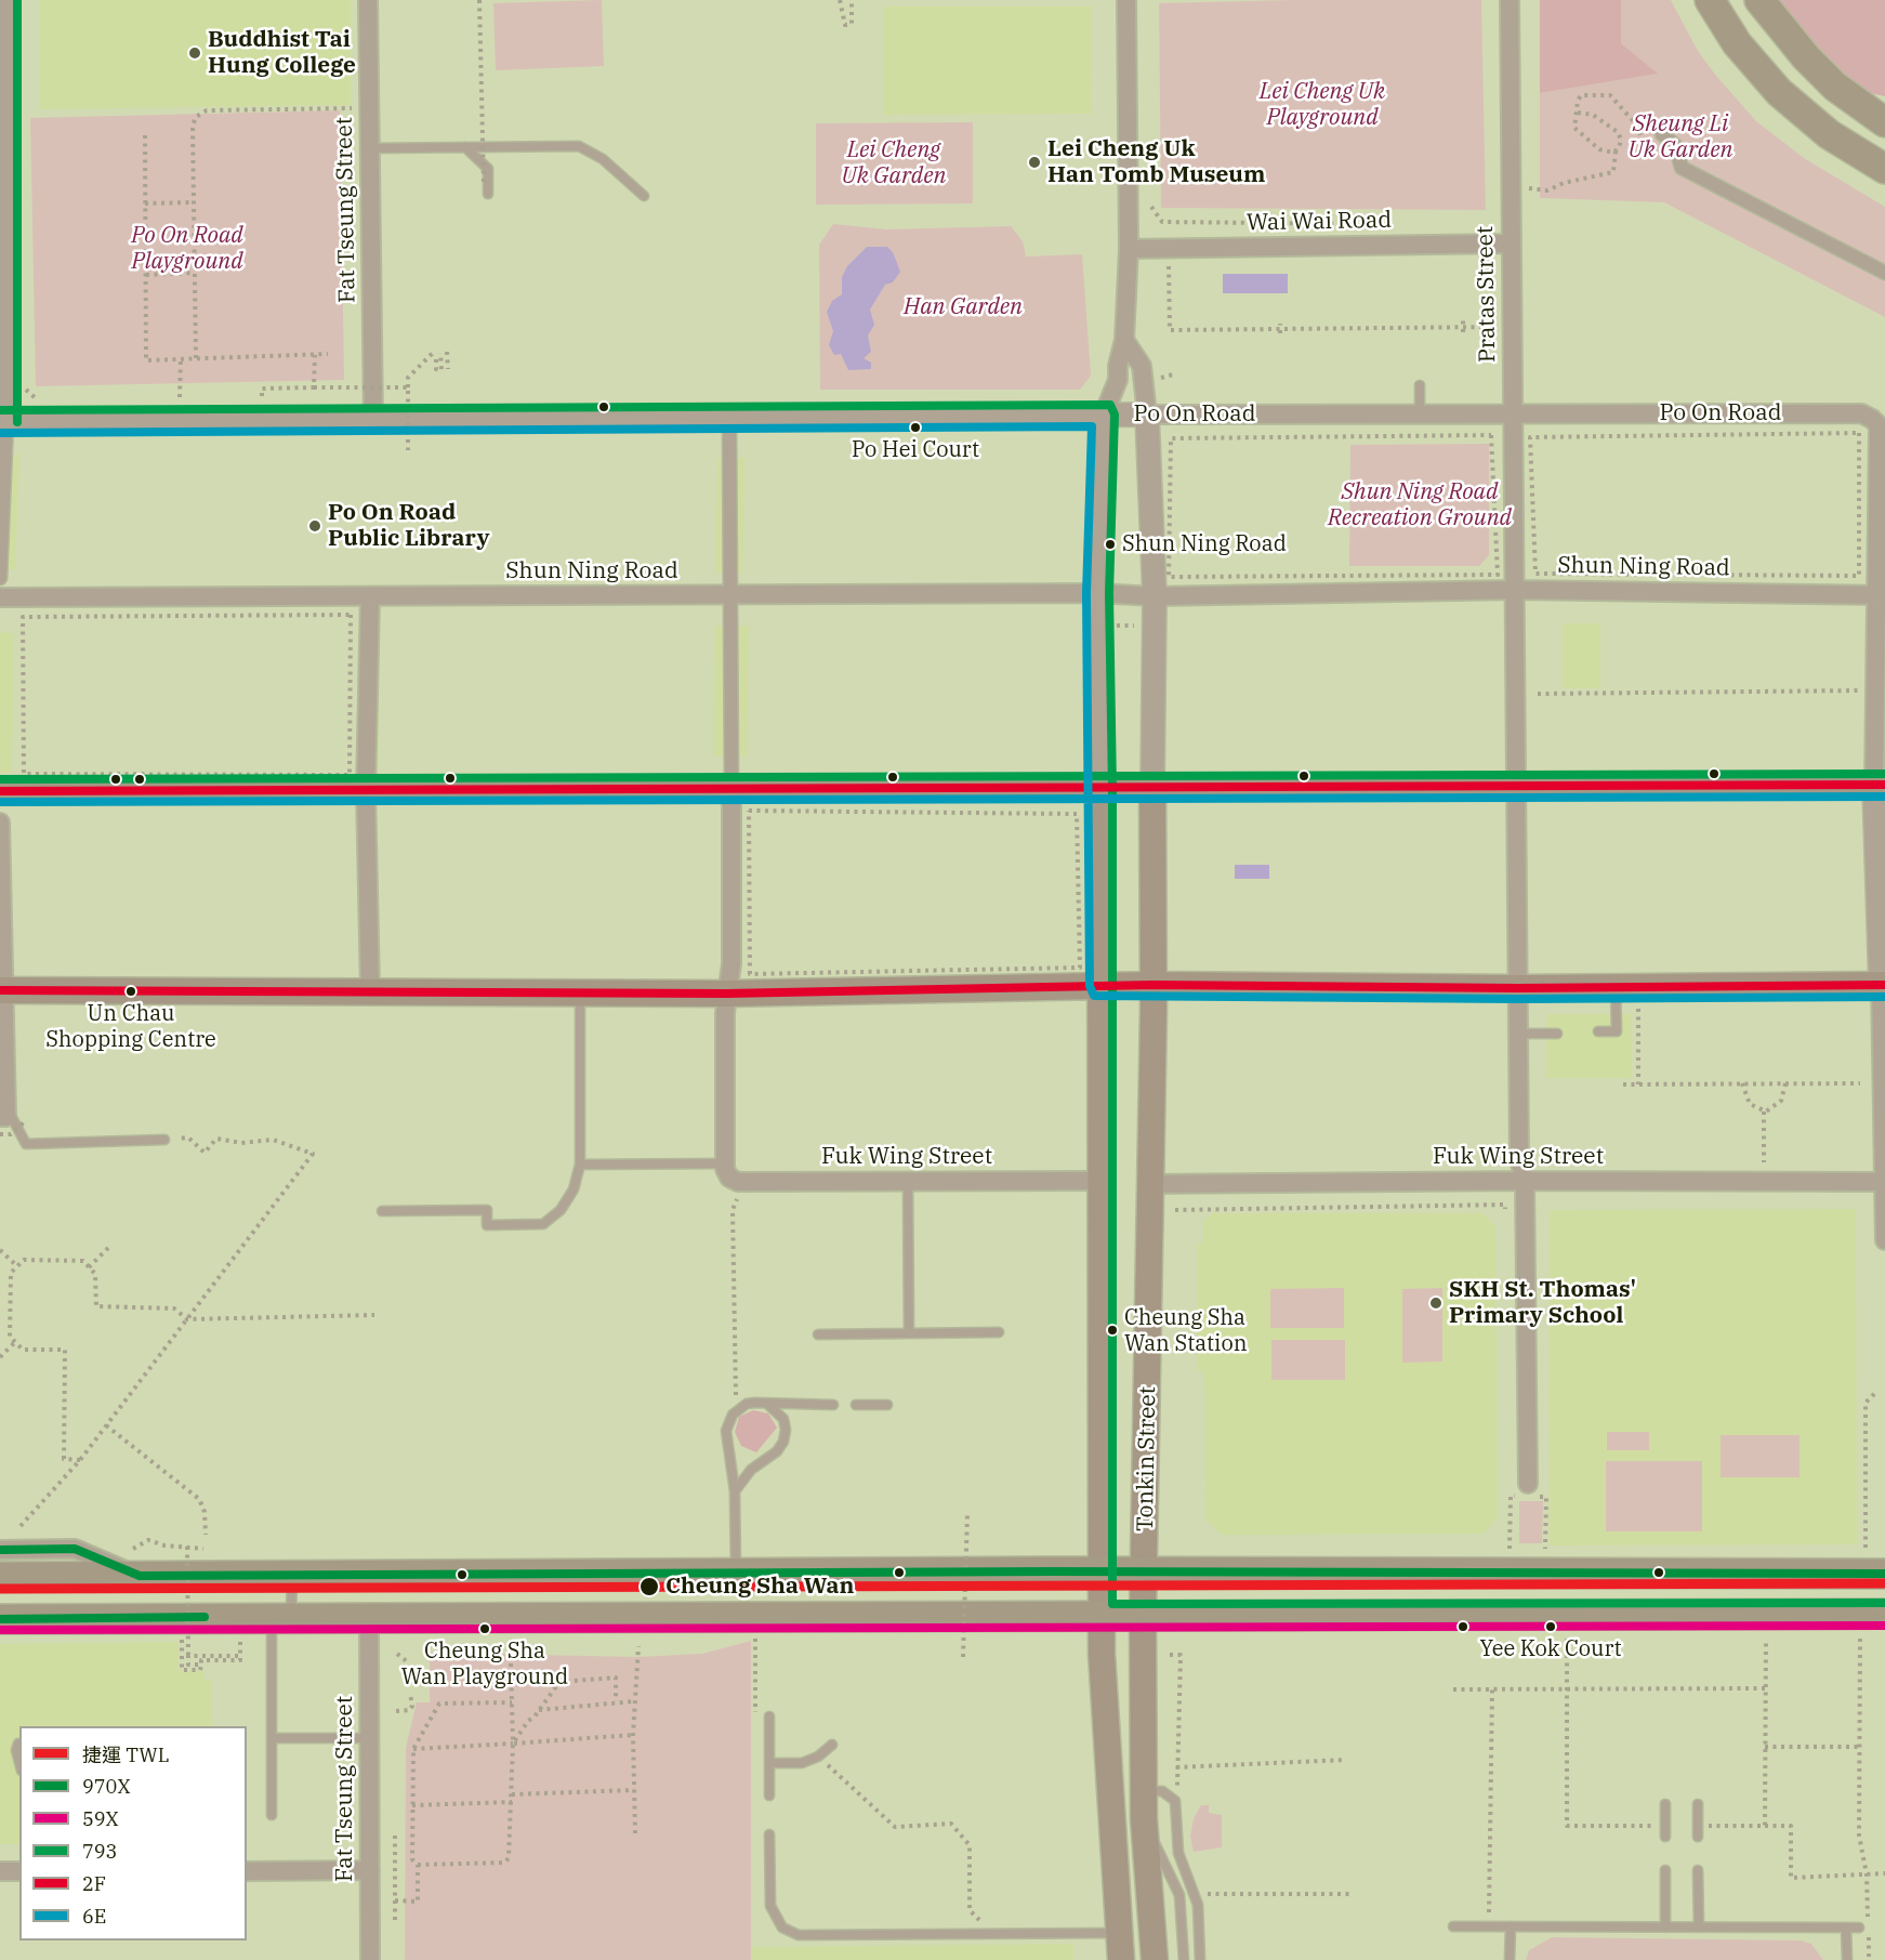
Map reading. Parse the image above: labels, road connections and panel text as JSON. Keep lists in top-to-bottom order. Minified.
{"streets":{"main road":["Tonkin Street"],"street":["Fat Tseung Street","Wai Wai Road","Pratas Street","Po On Road","Shun Ning Road","Fuk Wing Street"]},"crossings":[["Fat Tseung Street","Po On Road"],["Wai Wai Road","Pratas Street"],["Wai Wai Road","Tonkin Street"],["Pratas Street","Po On Road"],["Pratas Street","Shun Ning Road"],["Pratas Street","Fuk Wing Street"],["Po On Road","Shun Ning Road"],["Po On Road","Tonkin Street"],["Shun Ning Road","Tonkin Street"],["Fuk Wing Street","Tonkin Street"]],"parks":["Lei Cheng Uk Playground","Sheung Li Uk Garden","Lei Cheng Uk Garden","Po On Road Playground","Han Garden","Shun Ning Road Recreation Ground"],"places":["Buddhist Tai Hung College","Lei Cheng Uk Han Tomb Museum","Po Hei Court","Po On Road Public Library","Shun Ning Road","Un Chau Shopping Centre","SKH St. Thomas' Primary School","Cheung Sha Wan Station","Cheung Sha Wan","Yee Kok Court","Cheung Sha Wan Playground"],"lines":["transit line 793","transit line 6E","transit line 2F","transit line 970X","metro line TWL","transit line 59X"],"legend":["捷運 TWL","970X","59X","793","2F","6E"]}
